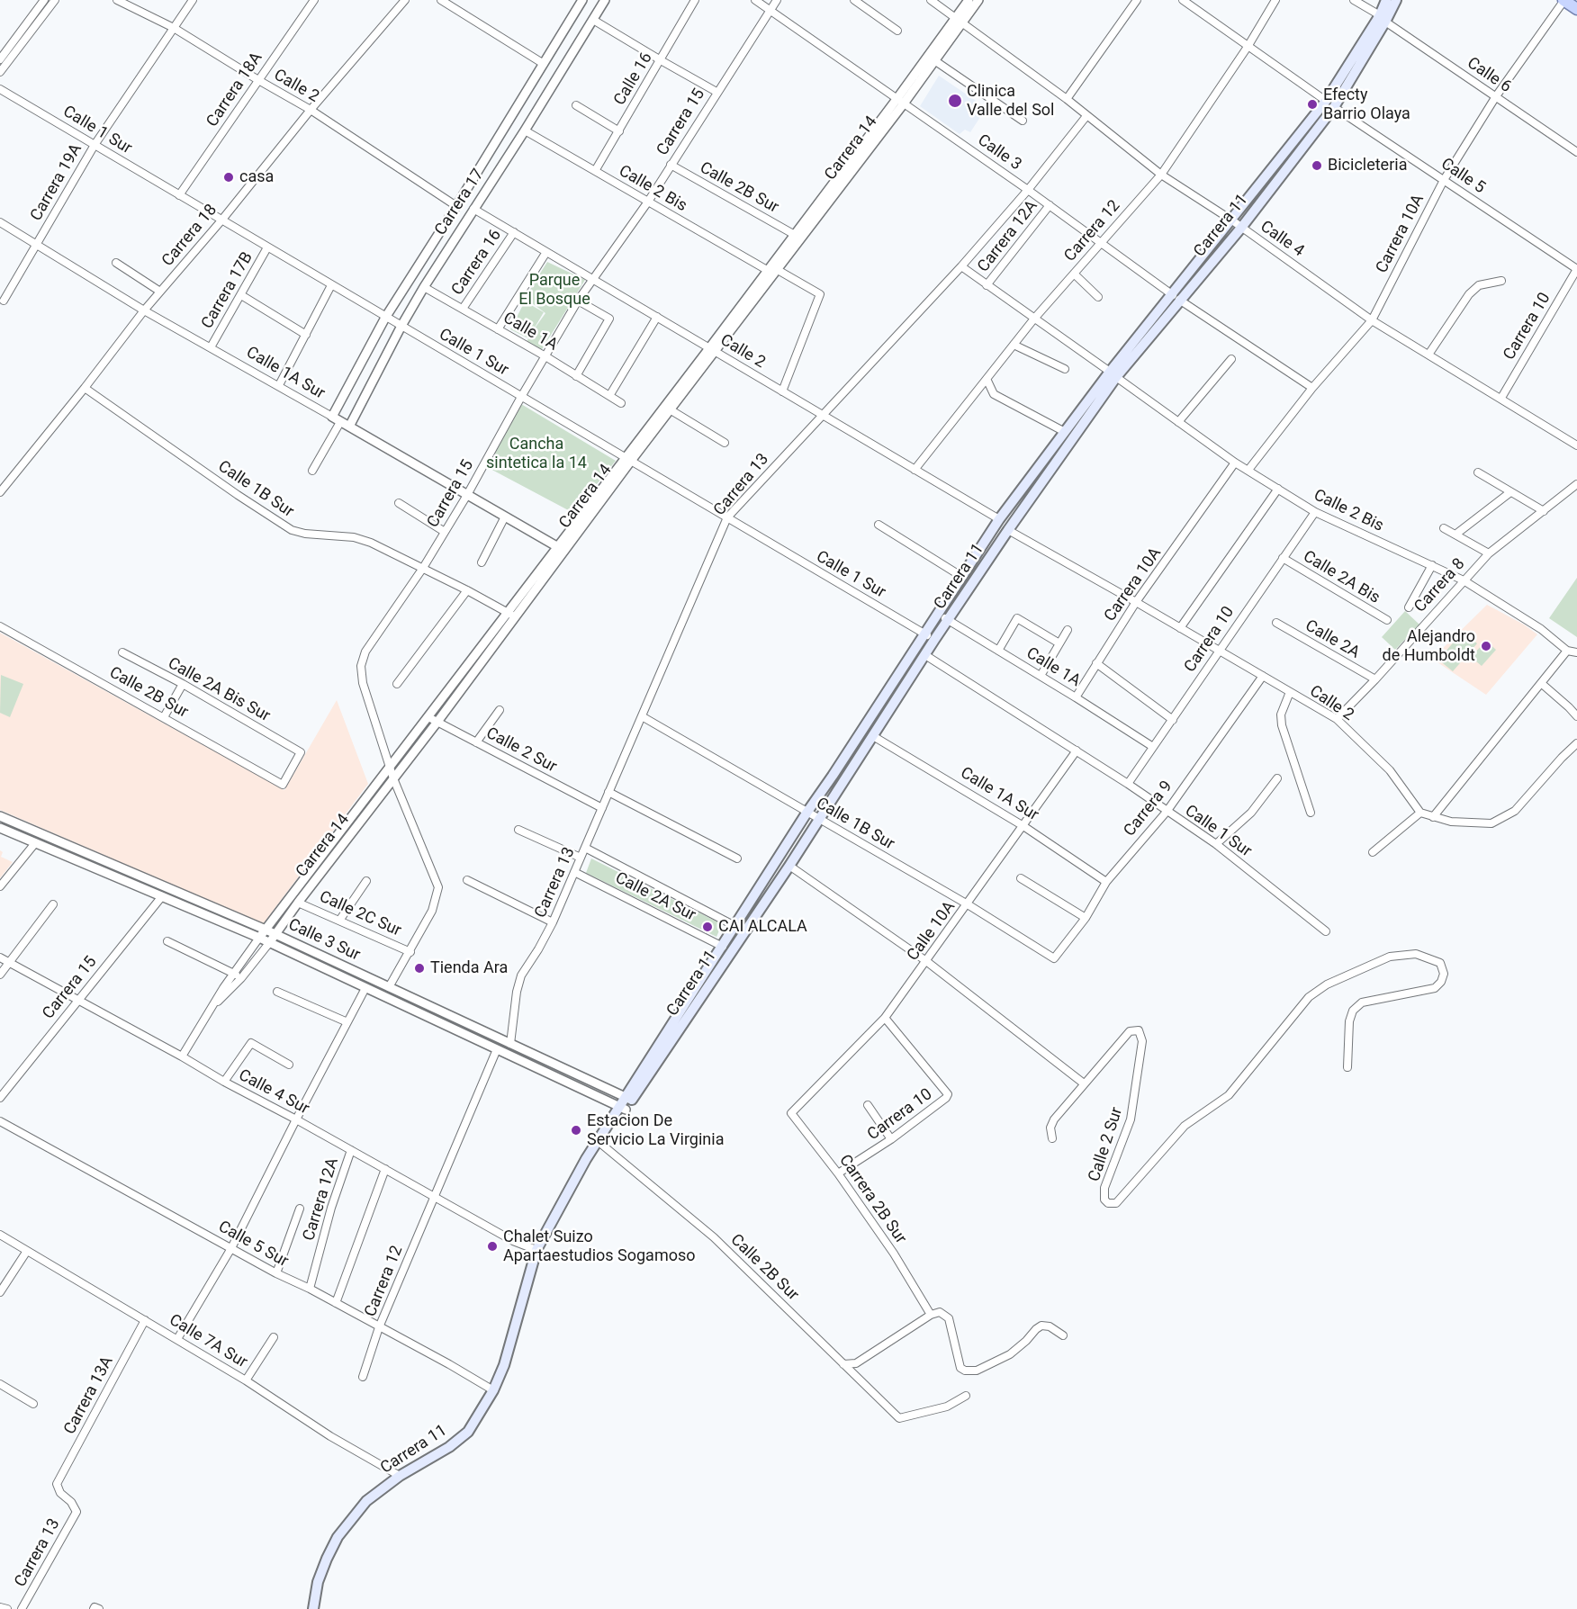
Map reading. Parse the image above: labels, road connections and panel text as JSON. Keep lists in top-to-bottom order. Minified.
{"streets":{"main road":["Carrera 11"],"street":["Calle 6","Calle 16","Calle 2","Carrera 18A","Carrera 15","Calle 1 Sur","Carrera 14","Calle 3","Calle 5","Carrera 19A","Calle 2B Sur","Calle 2 Bis","Carrera 17","Carrera 12","Carrera 10A","Carrera 18","Carrera 12A","Calle 4","Carrera 16","Carrera 17B","Carrera 10","Calle 1A","Calle 1A Sur","Carrera 13","Calle 1B Sur","Calle 2A Bis","Carrera 8","Calle 2A","Calle 2A Bis Sur","Calle 2 Sur","Carrera 9","Calle 2A Sur","Calle 2C Sur","Calle 10A","Calle 3 Sur","Calle 4 Sur","Carrera 2B Sur","Calle 5 Sur","Calle 7A Sur","Carrera 13A"]},"crossings":[["Calle 6","Carrera 11"],["Calle 6","Carrera 10A"],["Calle 16","Calle 2 Bis"],["Calle 2","Carrera 18A"],["Calle 2","Carrera 15"],["Calle 2","Carrera 14"],["Calle 2","Carrera 19A"],["Calle 2","Carrera 17"],["Calle 2","Carrera 11"],["Calle 2","Carrera 12"],["Calle 2","Carrera 10A"],["Calle 2","Carrera 18"],["Calle 2","Carrera 16"],["Calle 2","Carrera 10"],["Calle 2","Carrera 13"],["Calle 2","Carrera 8"],["Calle 2","Carrera 9"],["Carrera 18A","Calle 1 Sur"],["Carrera 15","Calle 1 Sur"],["Carrera 15","Carrera 14"],["Carrera 15","Calle 3"],["Carrera 15","Calle 2B Sur"],["Carrera 15","Calle 2 Bis"],["Carrera 15","Calle 1A"],["Carrera 15","Calle 1A Sur"],["Carrera 15","Calle 1B Sur"],["Carrera 15","Calle 2C Sur"],["Carrera 15","Calle 3 Sur"],["Carrera 15","Calle 4 Sur"],["Calle 1 Sur","Carrera 14"],["Calle 1 Sur","Carrera 19A"],["Calle 1 Sur","Carrera 17"],["Calle 1 Sur","Carrera 11"],["Calle 1 Sur","Carrera 18"],["Calle 1 Sur","Carrera 17B"],["Calle 1 Sur","Carrera 10"],["Calle 1 Sur","Carrera 13"],["Calle 1 Sur","Carrera 9"],["Calle 1 Sur","Calle 10A"],["Carrera 14","Calle 3"],["Carrera 14","Calle 2B Sur"],["Carrera 14","Calle 2 Bis"],["Carrera 14","Calle 4"],["Carrera 14","Calle 1A Sur"],["Carrera 14","Calle 1B Sur"],["Carrera 14","Calle 2 Sur"],["Carrera 14","Calle 2C Sur"],["Carrera 14","Calle 3 Sur"],["Carrera 14","Calle 4 Sur"],["Calle 3","Carrera 11"],["Calle 3","Carrera 12"],["Calle 3","Carrera 10A"],["Calle 3","Carrera 12A"],["Calle 3","Carrera 13"],["Calle 5","Carrera 11"],["Calle 5","Carrera 12"],["Calle 5","Carrera 10A"],["Calle 5","Carrera 10"],["Carrera 19A","Calle 1A Sur"],["Calle 2B Sur","Carrera 11"],["Calle 2B Sur","Calle 2A Bis Sur"],["Calle 2 Bis","Carrera 17"],["Calle 2 Bis","Carrera 11"],["Calle 2 Bis","Carrera 12"],["Calle 2 Bis","Carrera 10A"],["Calle 2 Bis","Carrera 12A"],["Calle 2 Bis","Carrera 10"],["Calle 2 Bis","Carrera 13"],["Calle 2 Bis","Carrera 8"],["Carrera 17","Calle 1A"],["Carrera 17","Calle 1A Sur"],["Carrera 11","Calle 4"],["Carrera 11","Calle 1A"],["Carrera 11","Calle 1A Sur"],["Carrera 11","Calle 1B Sur"],["Carrera 11","Calle 2A Sur"],["Carrera 11","Calle 3 Sur"],["Carrera 11","Calle 4 Sur"],["Carrera 11","Calle 5 Sur"],["Carrera 11","Calle 7A Sur"],["Carrera 12","Calle 4"],["Carrera 12","Calle 4 Sur"],["Carrera 12","Calle 5 Sur"],["Carrera 10A","Calle 4"],["Carrera 10A","Calle 1A"],["Carrera 18","Calle 1A Sur"],["Carrera 18","Calle 1B Sur"],["Carrera 12A","Calle 4 Sur"],["Carrera 12A","Calle 5 Sur"],["Calle 4","Carrera 10"],["Calle 4","Carrera 13"],["Carrera 16","Calle 1A"],["Carrera 17B","Calle 1A Sur"],["Carrera 10","Calle 1A"],["Carrera 10","Calle 2A Bis"],["Carrera 10","Calle 10A"],["Carrera 10","Carrera 2B Sur"],["Calle 1A Sur","Carrera 9"],["Calle 1A Sur","Calle 10A"],["Carrera 13","Calle 1B Sur"],["Carrera 13","Calle 2 Sur"],["Carrera 13","Calle 2A Sur"],["Carrera 13","Calle 3 Sur"],["Carrera 13","Carrera 13A"],["Calle 1B Sur","Carrera 9"],["Calle 1B Sur","Calle 10A"],["Carrera 8","Calle 2A"],["Calle 10A","Carrera 2B Sur"],["Calle 7A Sur","Carrera 13A"]],"parks":["Parque El Bosque","Cancha sintetica la 14"],"places":["Clinica Valle del Sol","Efecty Barrio Olaya","Bicicleteria","casa","Alejandro de Humboldt","CAI ALCALA","Tienda Ara","Estacion De Servicio La Virginia","Chalet Suizo Apartaestudios Sogamoso"]}
